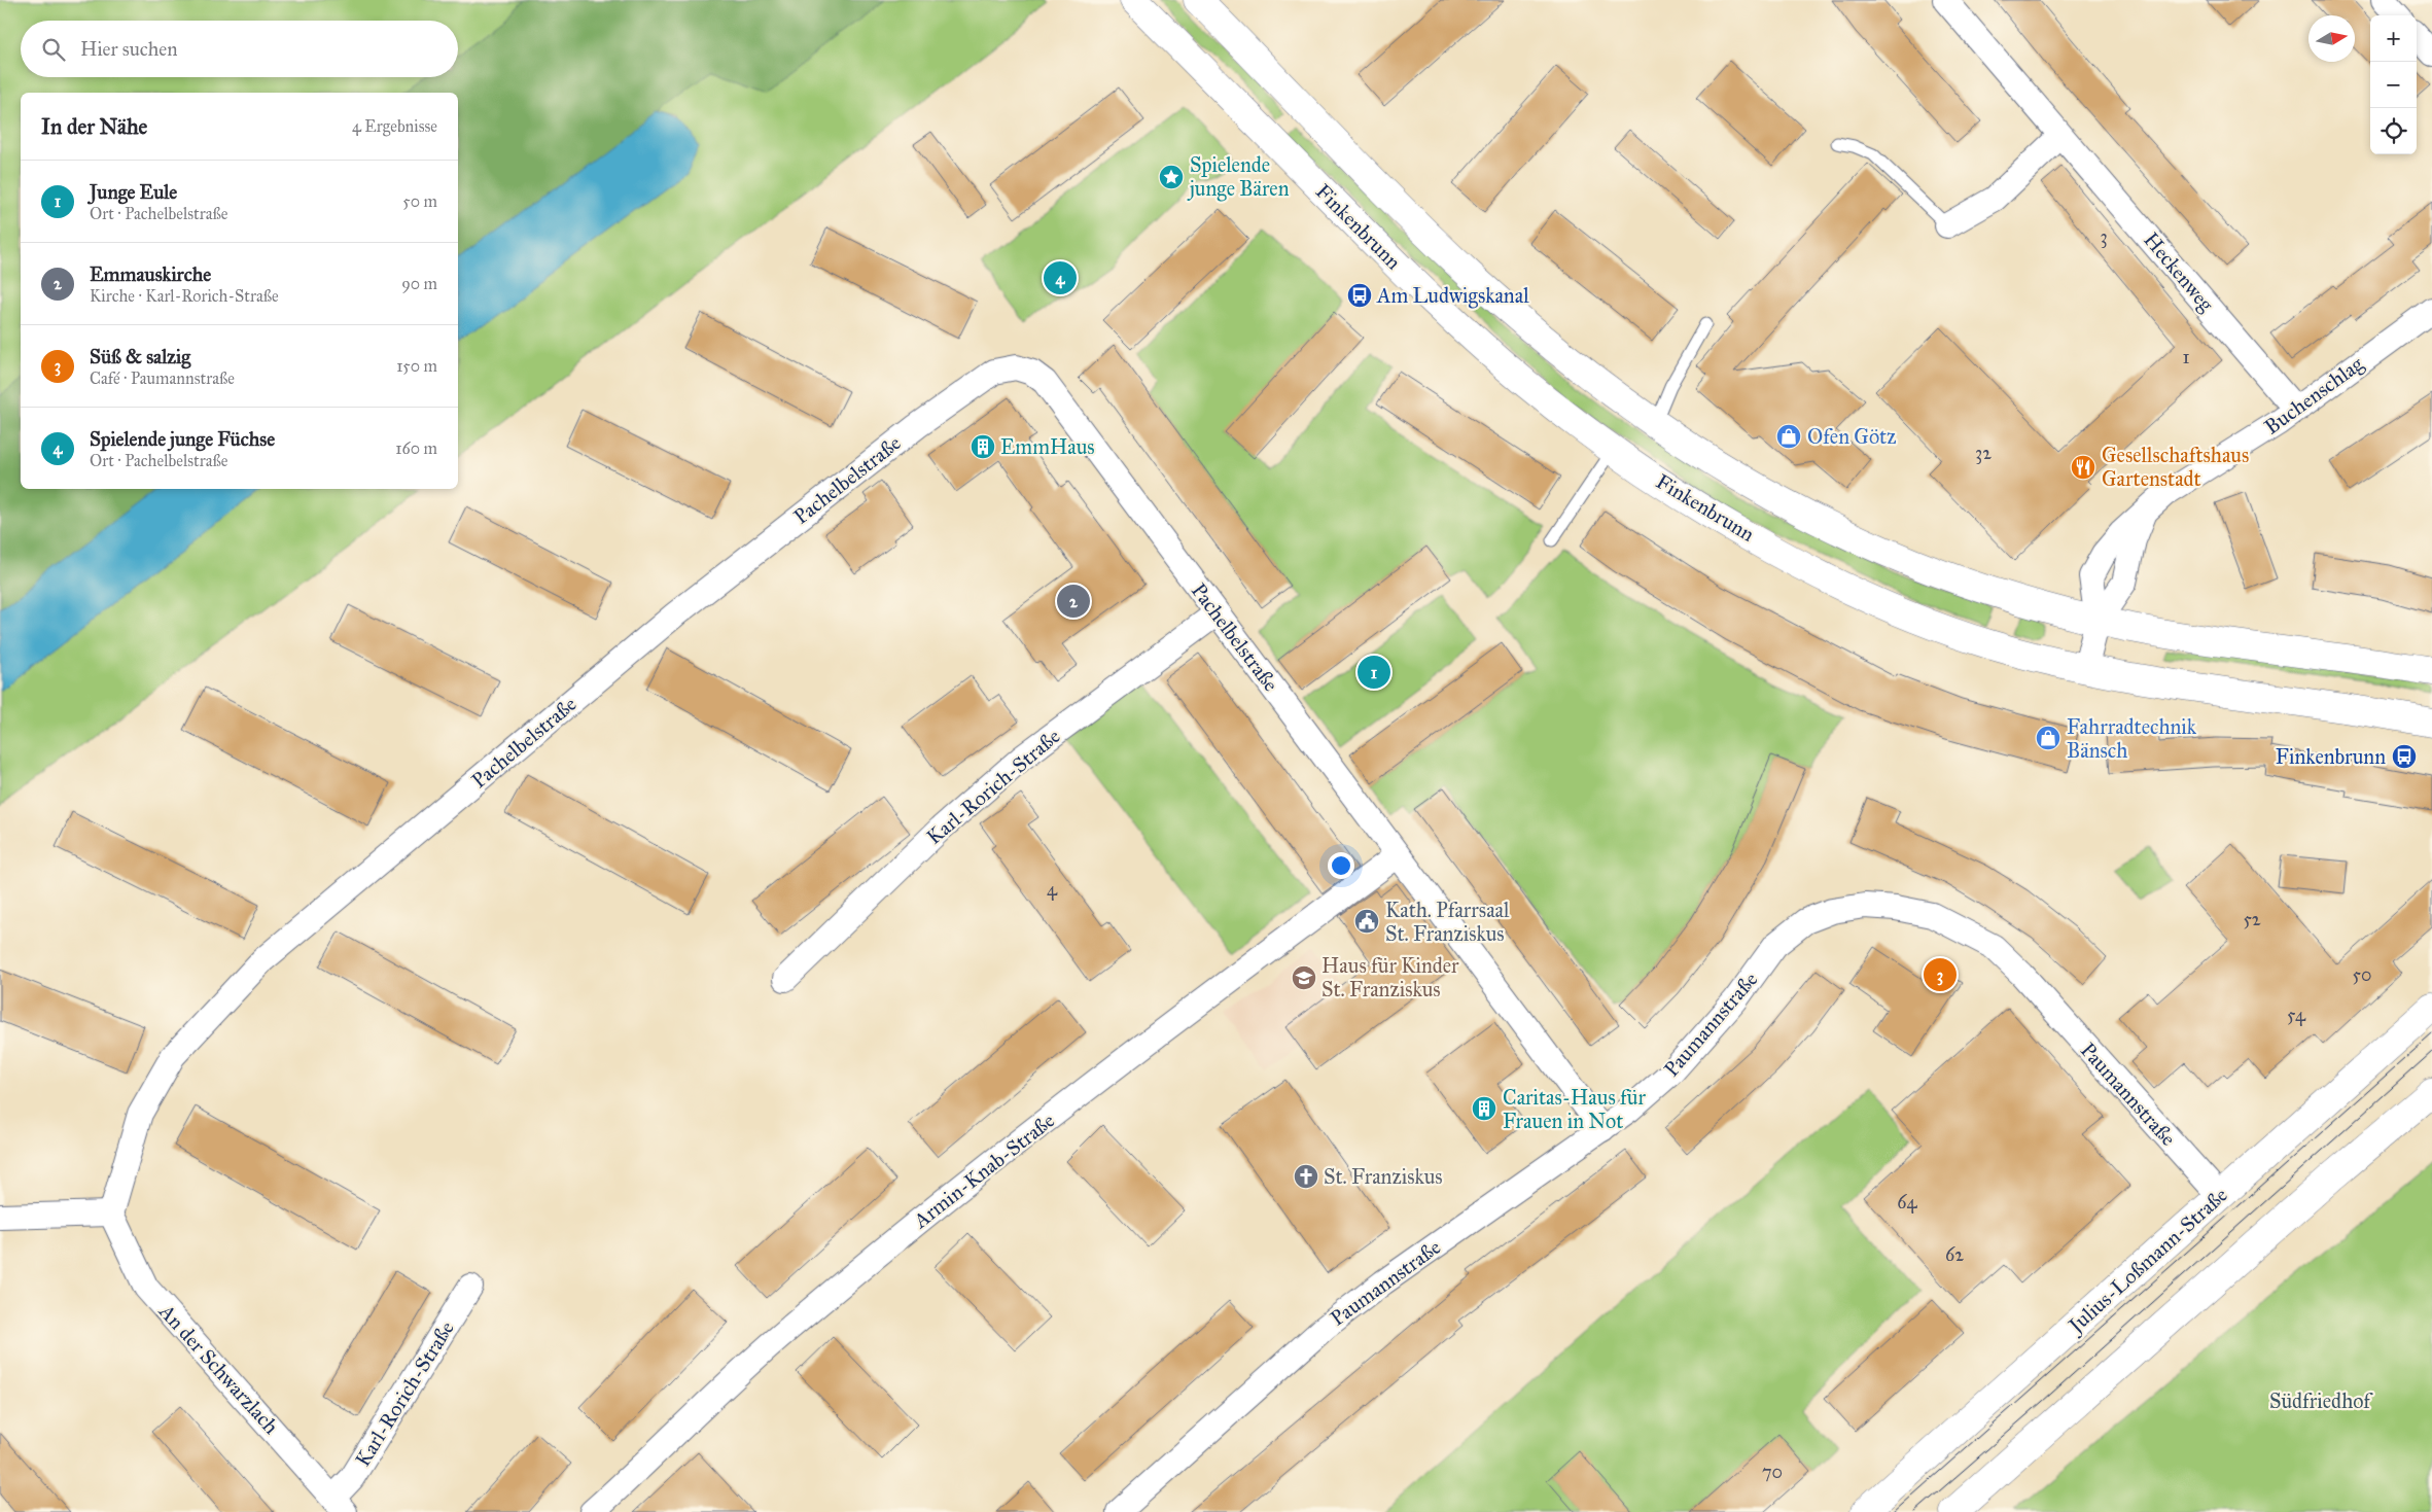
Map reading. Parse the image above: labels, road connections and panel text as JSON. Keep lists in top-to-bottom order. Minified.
{"streets":{"main road":["Finkenbrunn","Julius-Loßmann-Straße"],"street":["Heckenweg","Buchenschlag","Pachelbelstraße","Karl-Rorich-Straße","Paumannstraße","Armin-Knab-Straße","An der Schwarzlach"]},"crossings":[["Finkenbrunn","Buchenschlag"],["Heckenweg","Buchenschlag"],["Pachelbelstraße","Karl-Rorich-Straße"],["Pachelbelstraße","Paumannstraße"],["Pachelbelstraße","Armin-Knab-Straße"],["Pachelbelstraße","An der Schwarzlach"],["Karl-Rorich-Straße","An der Schwarzlach"],["Paumannstraße","Julius-Loßmann-Straße"]],"parks":["Südfriedhof"],"places":{"place":["Spielende junge Bären"],"bus stop":["Am Ludwigskanal","Finkenbrunn"],"shop":["Ofen Götz","Fahrradtechnik Bänsch"],"building":["EmmHaus","Caritas-Haus für Frauen in Not"],"restaurant":["Gesellschaftshaus Gartenstadt"],"public building":["Kath. Pfarrsaal St. Franziskus"],"school or university":["Haus für Kinder St. Franziskus"],"church":["St. Franziskus"]},"house_numbers":["3","1","32","4","52","50","54","64","62","70"],"north":"right","page":{"map_buttons":["+","−"],"search":"Hier suchen","heading":["In der Nähe","4 Ergebnisse"],"list":[{"mark":"1","name":"Junge Eule","note":"Ort · Pachelbelstraße","value":"50 m"},{"mark":"2","name":"Emmauskirche","note":"Kirche · Karl-Rorich-Straße","value":"90 m"},{"mark":"3","name":"Süß & salzig","note":"Café · Paumannstraße","value":"150 m"},{"mark":"4","name":"Spielende junge Füchse","note":"Ort · Pachelbelstraße","value":"160 m"}],"pins":["4","2","1","3"]}}
